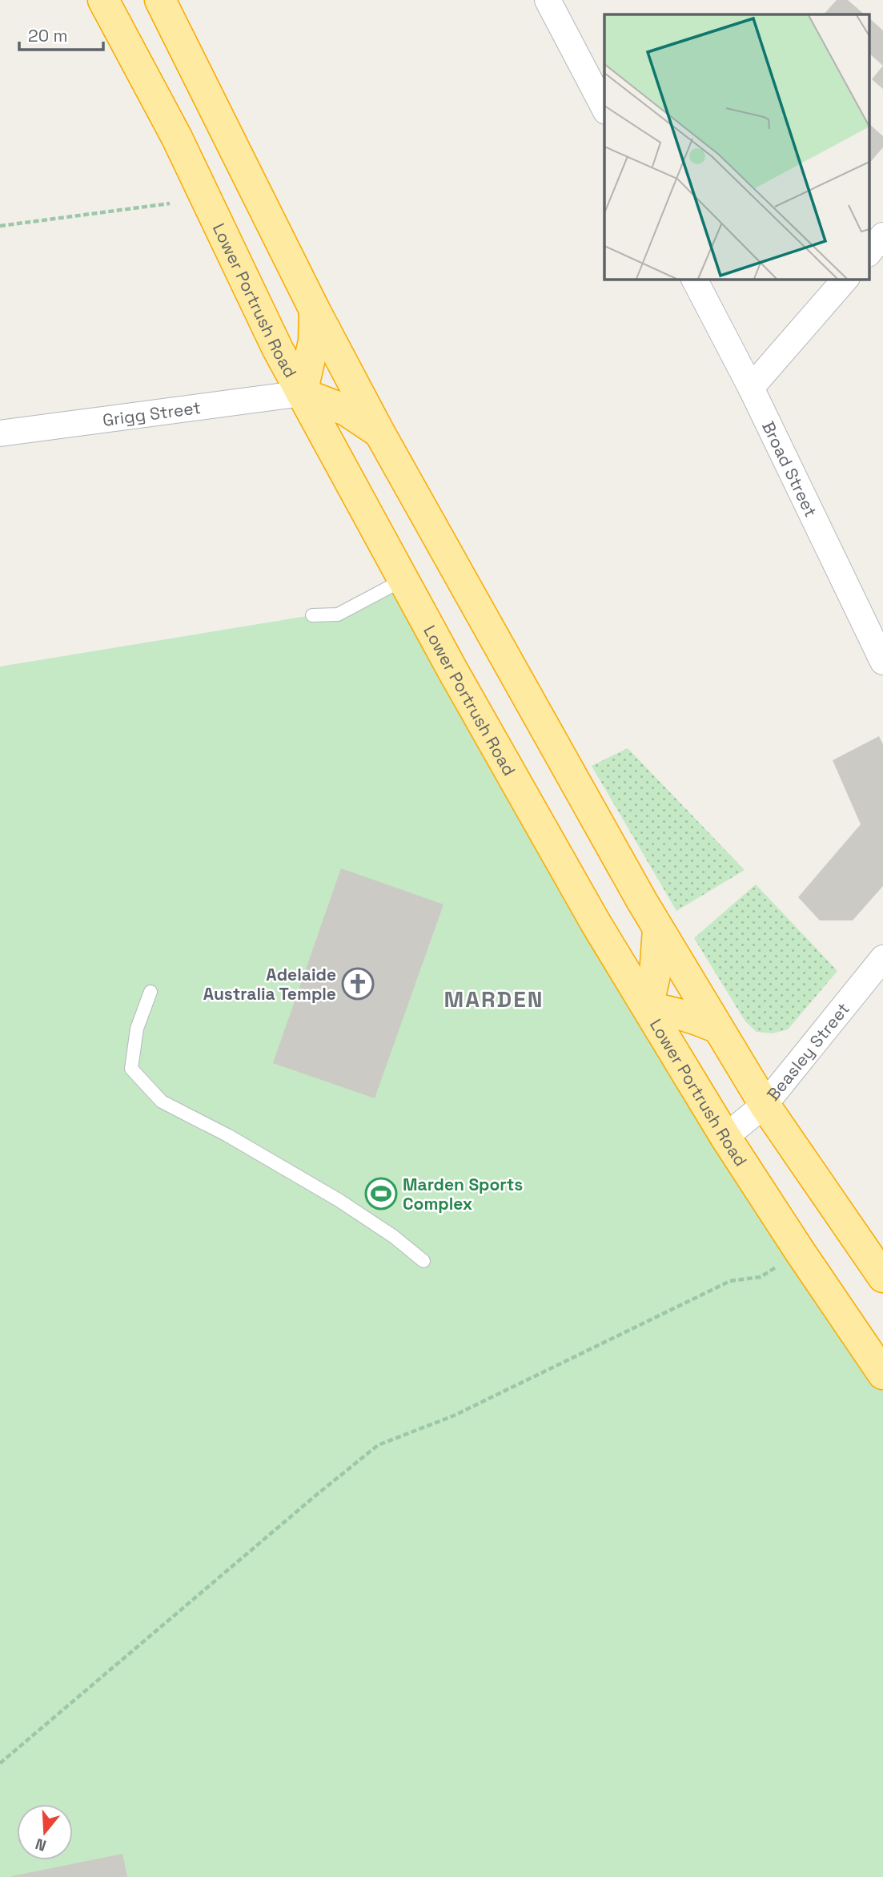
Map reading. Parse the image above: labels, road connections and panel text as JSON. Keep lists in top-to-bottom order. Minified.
{"streets":{"highway":["Lower Portrush Road"],"street":["Grigg Street","Broad Street","Beasley Street"]},"crossings":[["Lower Portrush Road","Grigg Street"],["Lower Portrush Road","Beasley Street"]],"districts":["MARDEN"],"places":{"church":["Adelaide Australia Temple"],"sports":["Marden Sports Complex"]},"scale_bar":"20 m","north":"bottom"}
